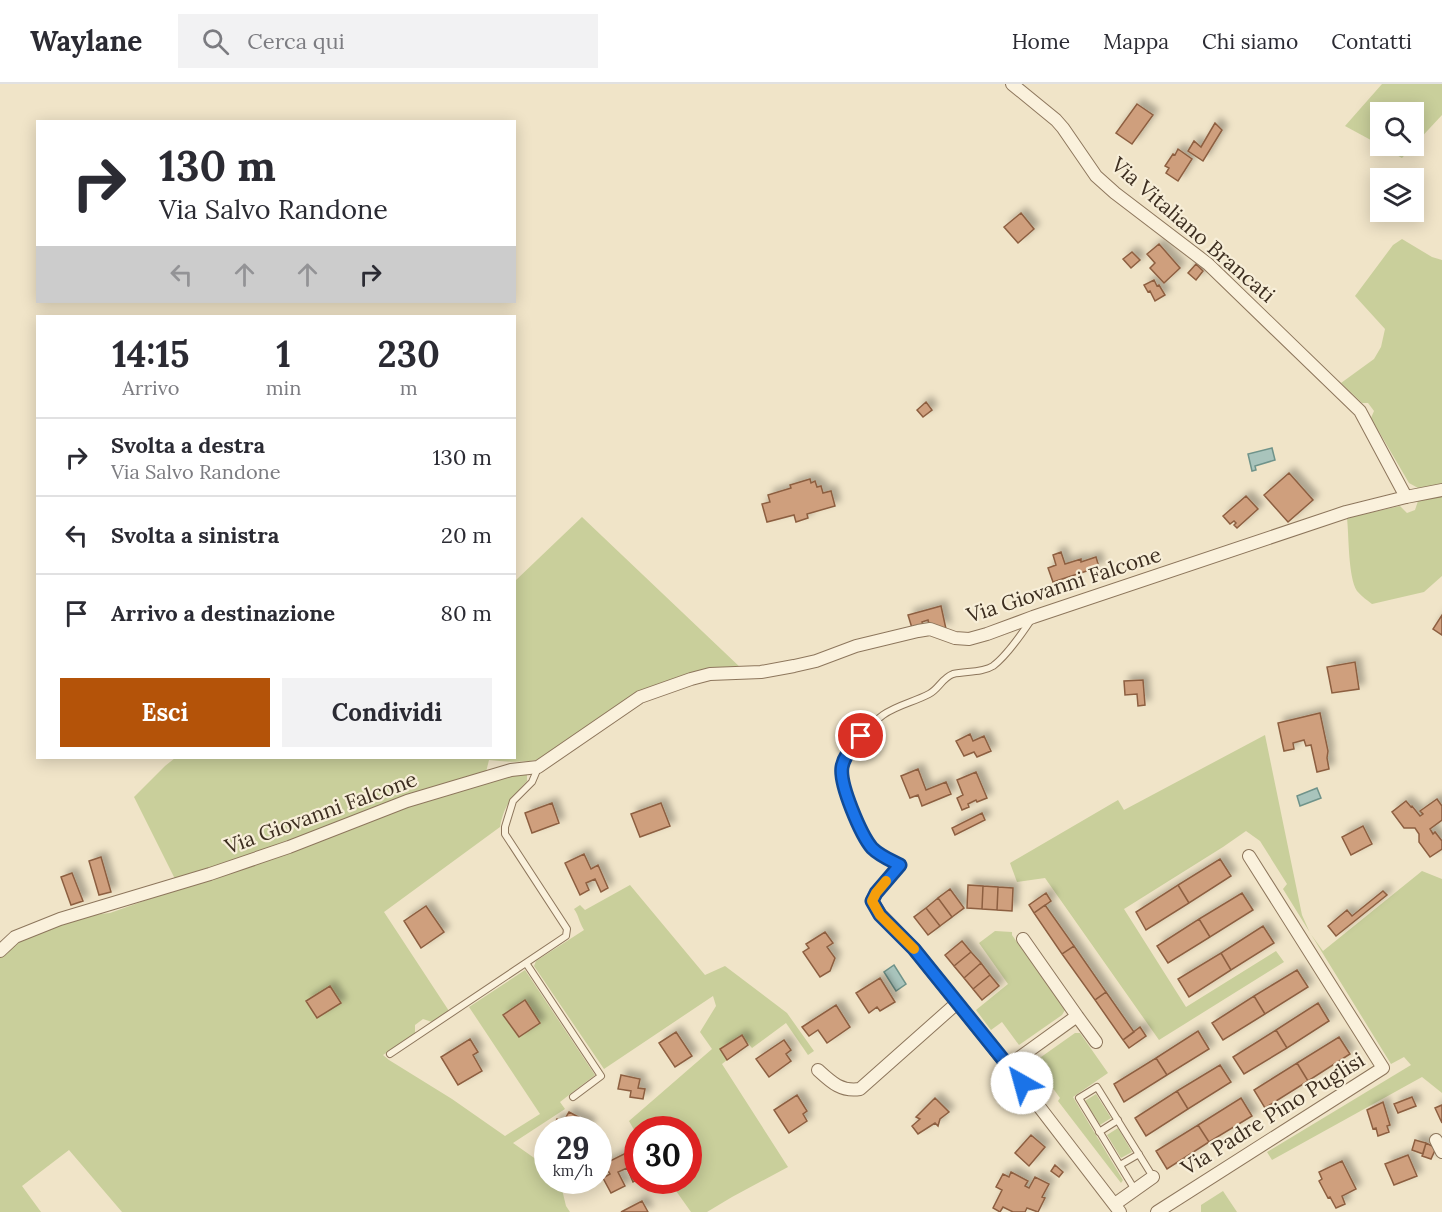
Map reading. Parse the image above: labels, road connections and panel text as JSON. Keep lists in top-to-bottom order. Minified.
{"streets":{"street":["Via Vitaliano Brancati","Via Giovanni Falcone","Via Padre Pino Puglisi"]},"crossings":[["Via Vitaliano Brancati","Via Giovanni Falcone"]],"page":{"header":"Waylane","search":"Cerca qui","nav":["Home","Mappa","Chi siamo","Contatti"],"turn":["130 m","Via Salvo Randone"],"eta":["14:15","Arrivo","1","min","230","m"],"list":[{"name":"Svolta a destra","note":"Via Salvo Randone","value":"130 m"},{"name":"Svolta a sinistra","value":"20 m"},{"name":"Arrivo a destinazione","value":"80 m"}],"buttons":["Esci","Condividi"],"speed":"29 km/h","limit":"30"}}
